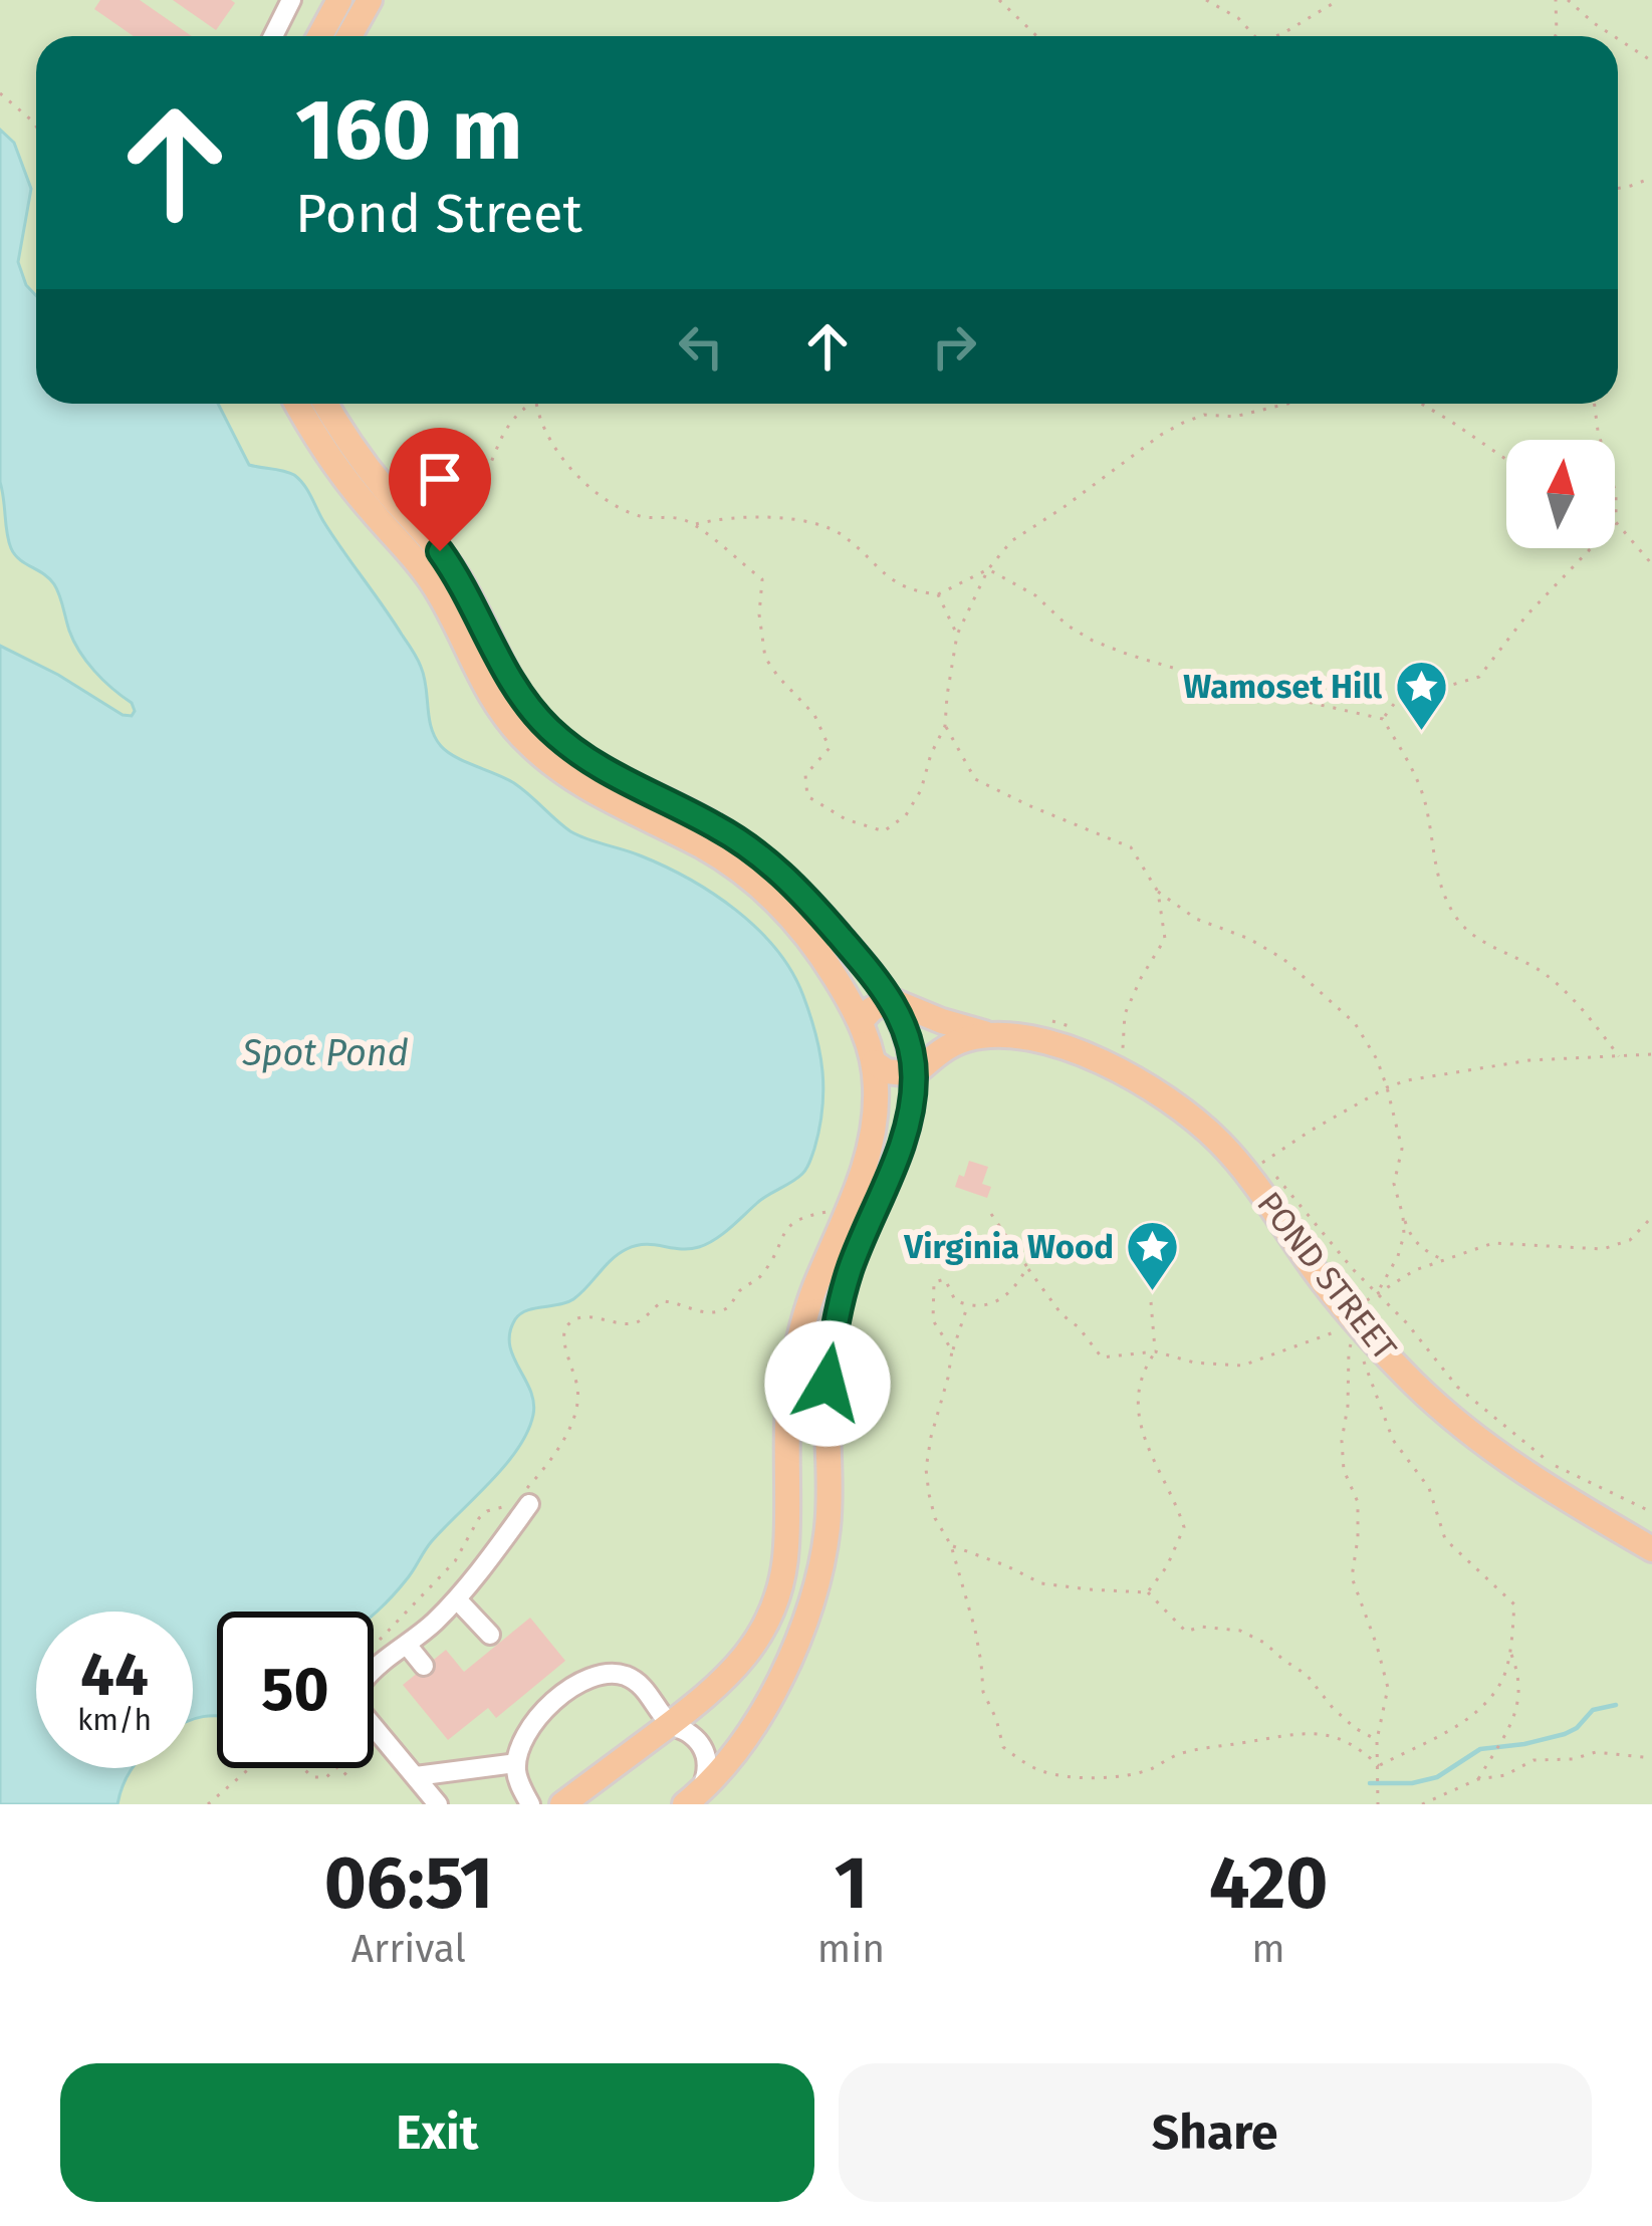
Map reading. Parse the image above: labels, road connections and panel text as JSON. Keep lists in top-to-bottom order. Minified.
{"streets":{"main road":["POND STREET"]},"water":["Spot Pond"],"places":{"place":["Wamoset Hill","Virginia Wood"]},"north":"top","page":{"turn":["160 m","Pond Street"],"speed":"44 km/h","limit":"50","eta":["06:51","Arrival","1","min","420","m"],"buttons":["Exit","Share"]}}
